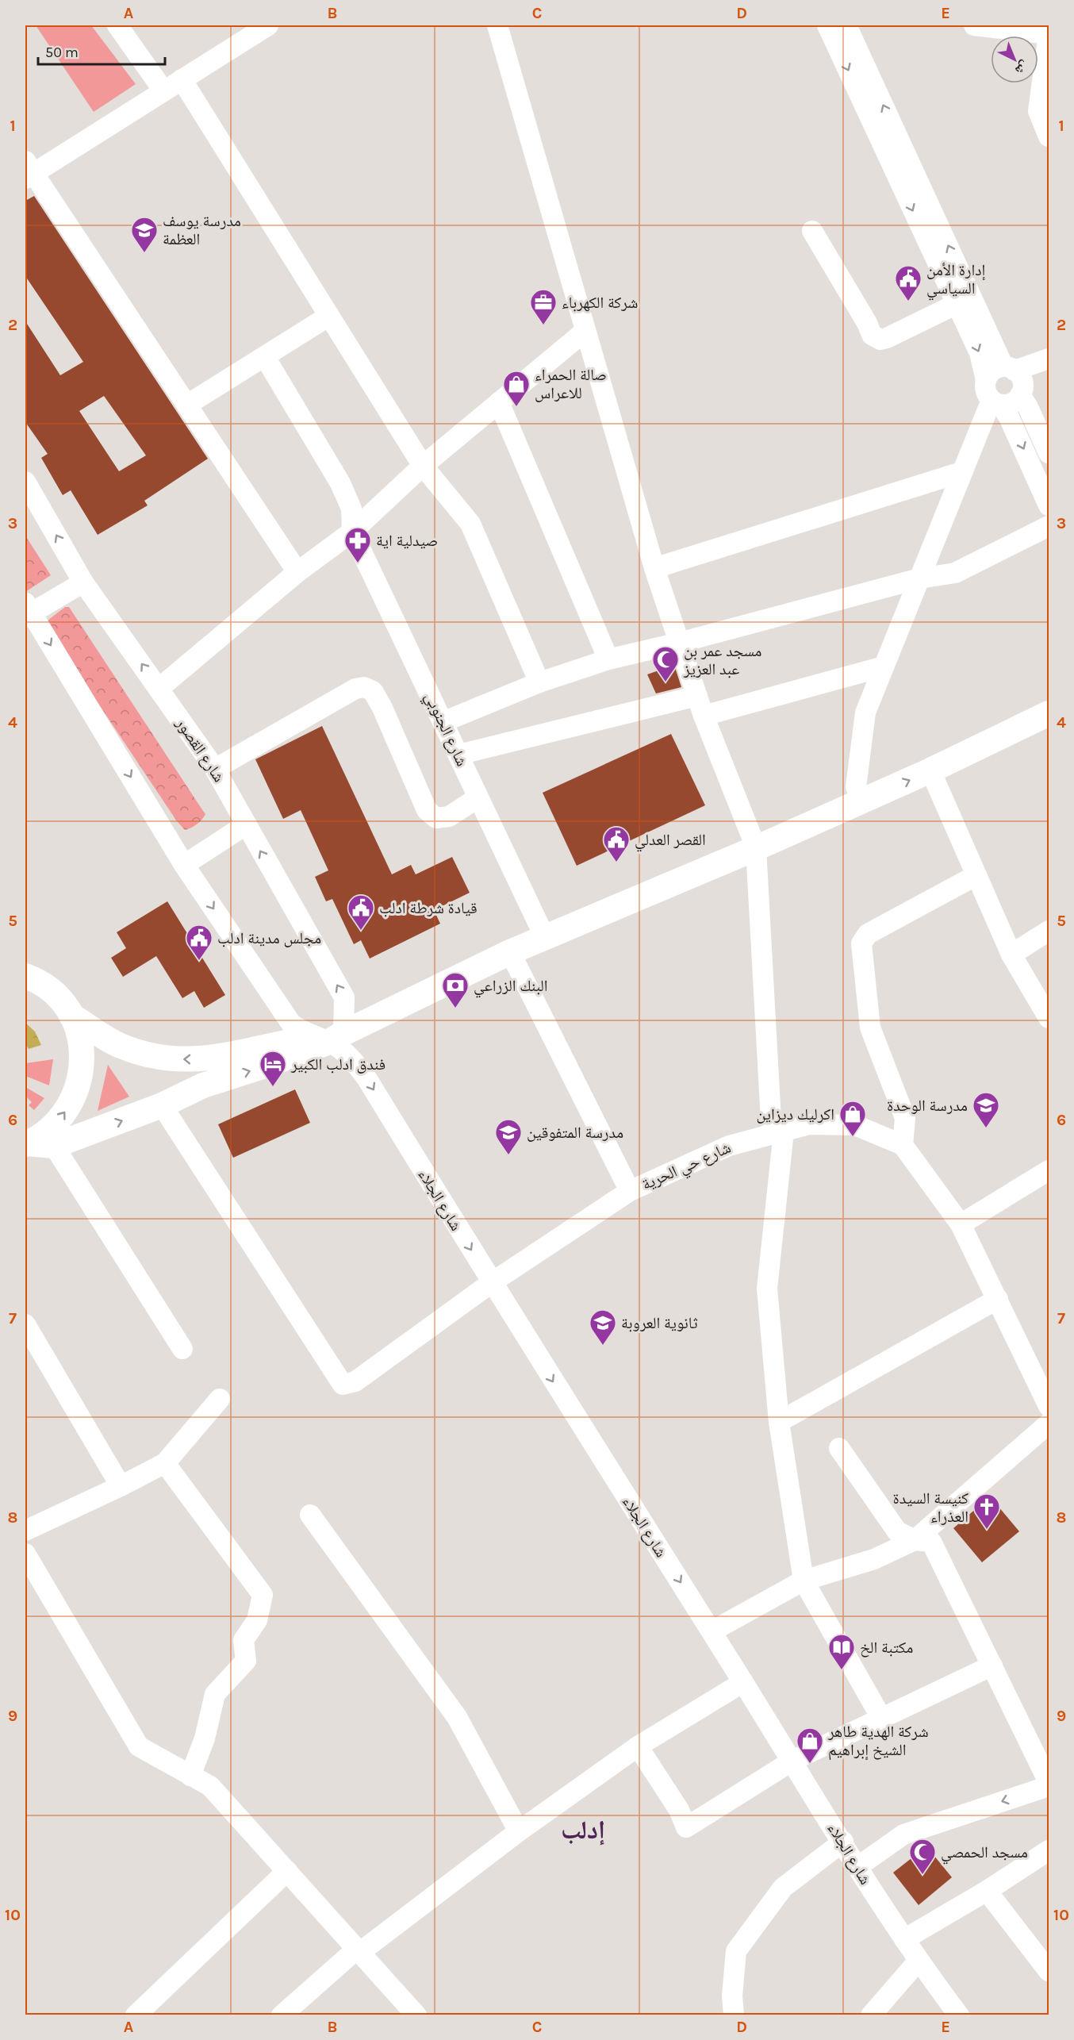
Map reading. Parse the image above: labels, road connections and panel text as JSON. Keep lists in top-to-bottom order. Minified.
{"streets":{"street":["شارع الجنوبي","شارع القصور","شارع حي الحرية","شارع الجلاء"]},"crossings":[["شارع القصور","شارع الجلاء"],["شارع حي الحرية","شارع الجلاء"]],"districts":["إدلب"],"places":{"school or university":["مدرسة يوسف العظمة","مدرسة الوحدة","مدرسة المتفوقين","ثانوية العروبة"],"public building":["إدارة الأمن السياسي","القصر العدلي","قيادة شرطة ادلب","مجلس مدينة ادلب"],"office":["شركة الكهرباء"],"shop":["صالة الحمراء للاعراس","اكرليك ديزاين","شركة الهدية طاهر الشيخ إبراهيم"],"pharmacy":["صيدلية اية"],"mosque":["مسجد عمر بن عبد العزيز","مسجد الحمصي"],"bank":["البنك الزراعي"],"hotel":["فندق ادلب الكبير"],"church":["كنيسة السيدة العذراء"],"library":["مكتبة الخ"]},"scale_bar":"50 m","north":"bottom right","grid":{"columns":["A","B","C","D","E"],"rows":["1","2","3","4","5","6","7","8","9","10"]}}
